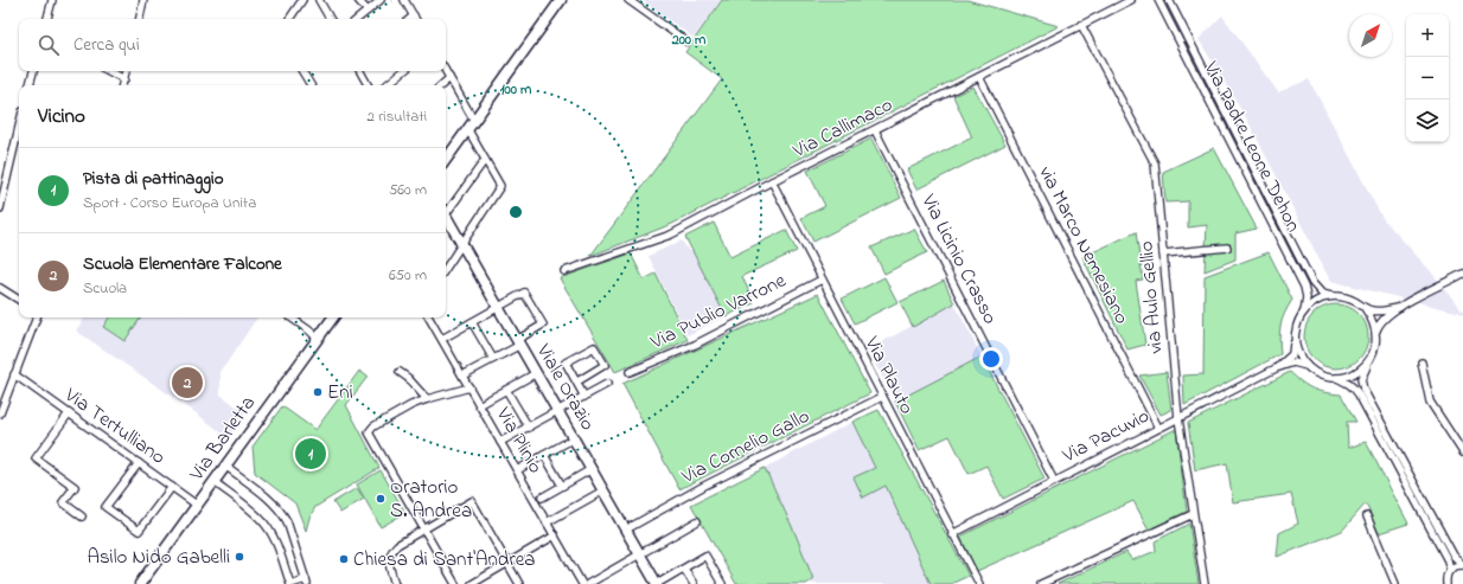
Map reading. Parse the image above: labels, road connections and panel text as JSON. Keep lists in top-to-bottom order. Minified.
{"streets":{"main road":["Viale Orazio","Via Barletta"],"street":["Via Callimaco","Via Padre Leone Dehon","via Marco Nemesiano","Via Licinio Crasso","via Aulo Gellio","Via Publio Varrone","Via Plauto","Via Tertulliano","Via Pacuvio","Via Plinio","Via Cornelio Gallo"]},"crossings":[["Via Callimaco","via Marco Nemesiano"],["Via Callimaco","Via Licinio Crasso"],["Via Callimaco","via Aulo Gellio"],["Via Callimaco","Via Plauto"],["Via Padre Leone Dehon","Via Pacuvio"],["via Marco Nemesiano","Via Pacuvio"],["Via Licinio Crasso","Via Pacuvio"],["via Aulo Gellio","Via Pacuvio"],["Via Publio Varrone","Via Plauto"],["Via Plauto","Via Pacuvio"],["Via Plauto","Via Cornelio Gallo"],["Viale Orazio","Via Cornelio Gallo"],["Via Tertulliano","Via Barletta"]],"places":["Eni","Oratorio S. Andrea","Asilo Nido Gabelli","Chiesa di Sant'Andrea"],"north":"top right","page":{"map_buttons":["+","−"],"search":"Cerca qui","heading":["Vicino","2 risultati"],"list":[{"mark":"1","name":"Pista di pattinaggio","note":"Sport · Corso Europa Unita","value":"560 m"},{"mark":"2","name":"Scuola Elementare Falcone","note":"Scuola","value":"650 m"}],"pins":["2","1"]},"rings":["200 m","100 m"]}
